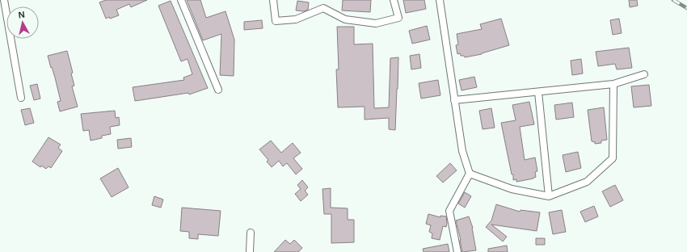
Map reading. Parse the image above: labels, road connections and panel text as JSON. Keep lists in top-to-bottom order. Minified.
{"north":"top"}
